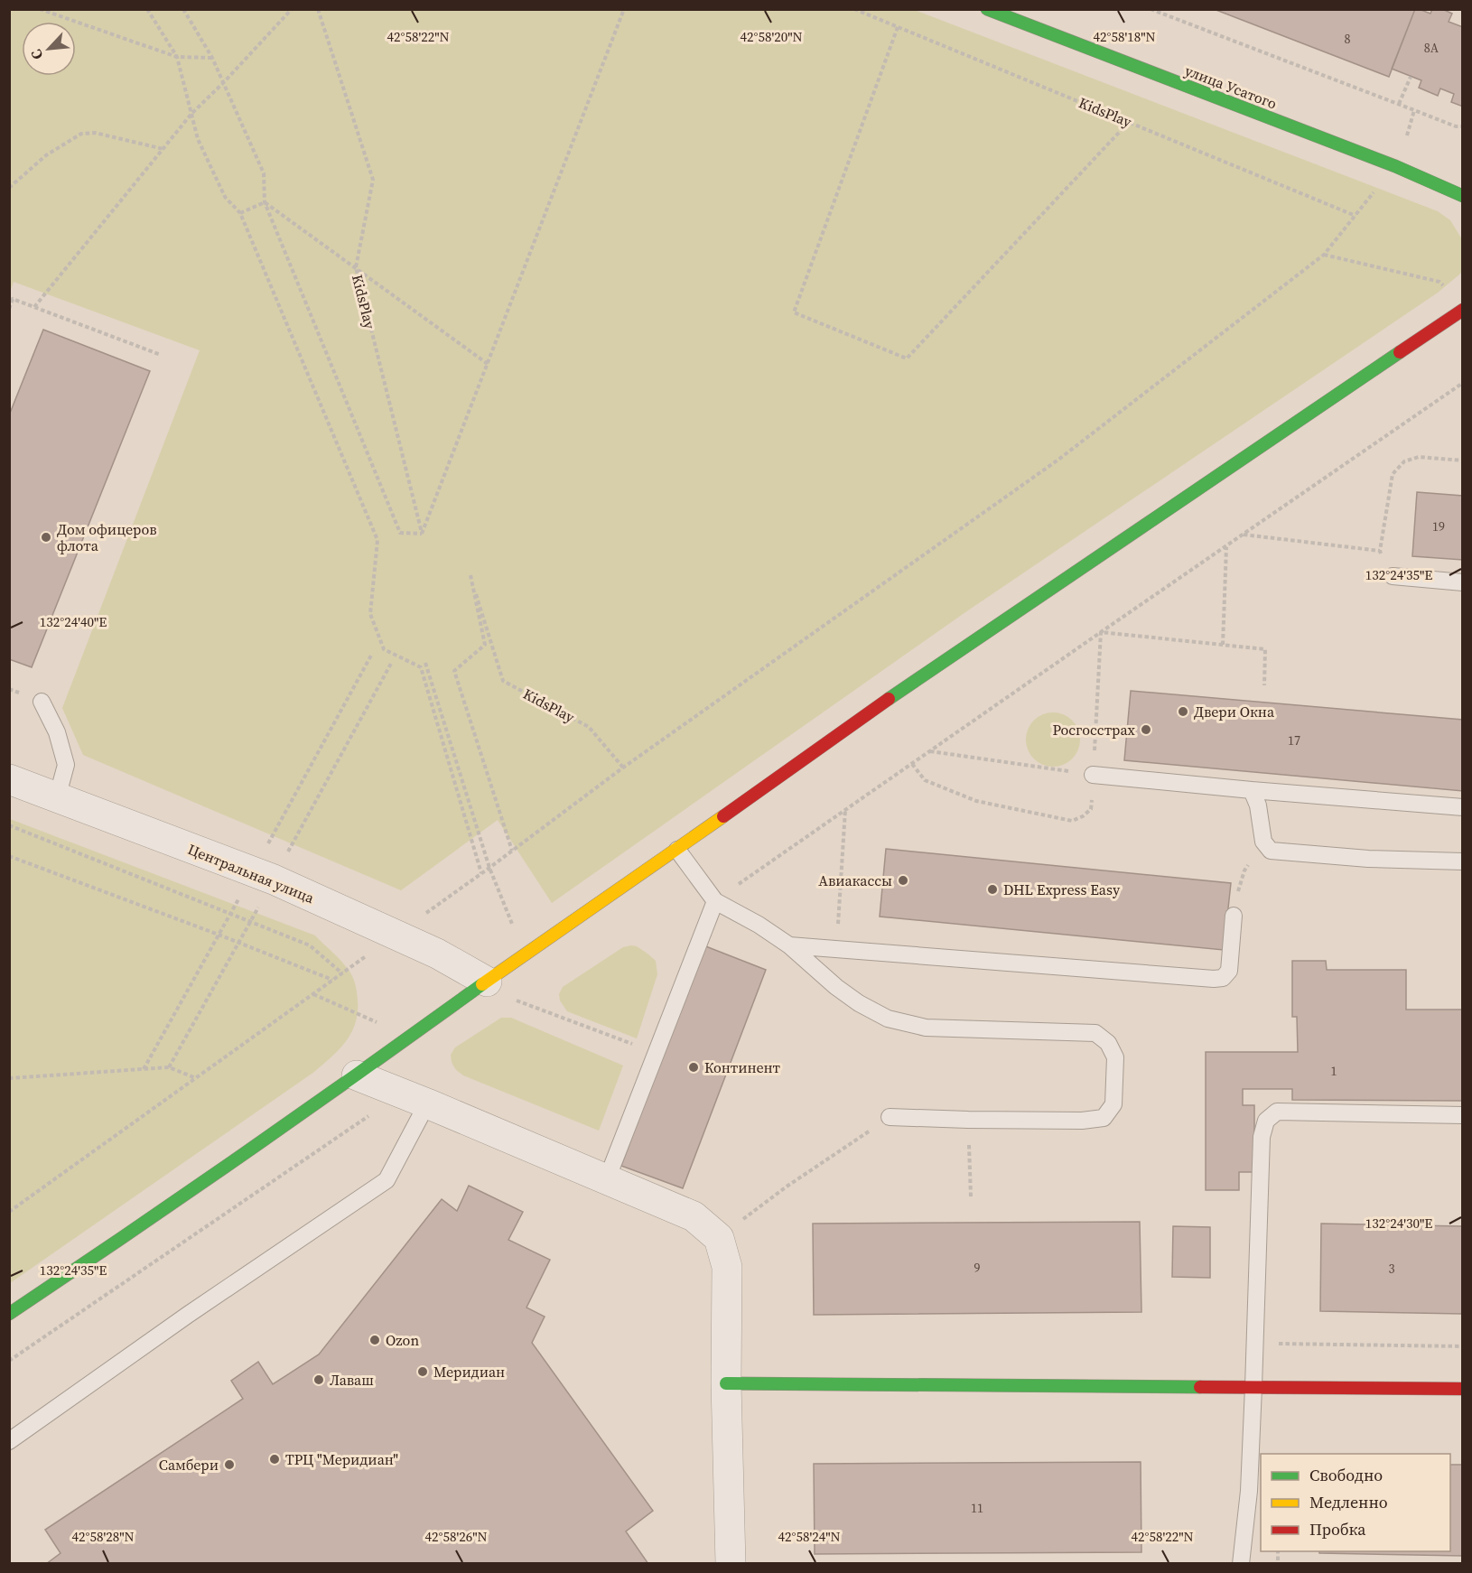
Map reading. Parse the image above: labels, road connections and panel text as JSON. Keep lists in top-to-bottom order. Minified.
{"streets":{"main road":["улица Усатого"],"street":["Центральная улица"],"path":["KidsPlay"]},"places":["Дом офицеров флота","Двери Окна","Росгосстрах","Авиакассы","DHL Express Easy","Континент","Ozon","Меридиан","Лаваш","ТРЦ \"Меридиан\"","Самбери"],"house_numbers":["8","8А","19","17","1","9","3","11"],"legend":["Свободно","Медленно","Пробка"],"north":"bottom left","coordinates":["42°58'22\"N","42°58'20\"N","42°58'18\"N","132°24'35\"E","132°24'40\"E","132°24'30\"E","42°58'28\"N","42°58'26\"N","42°58'24\"N"]}
